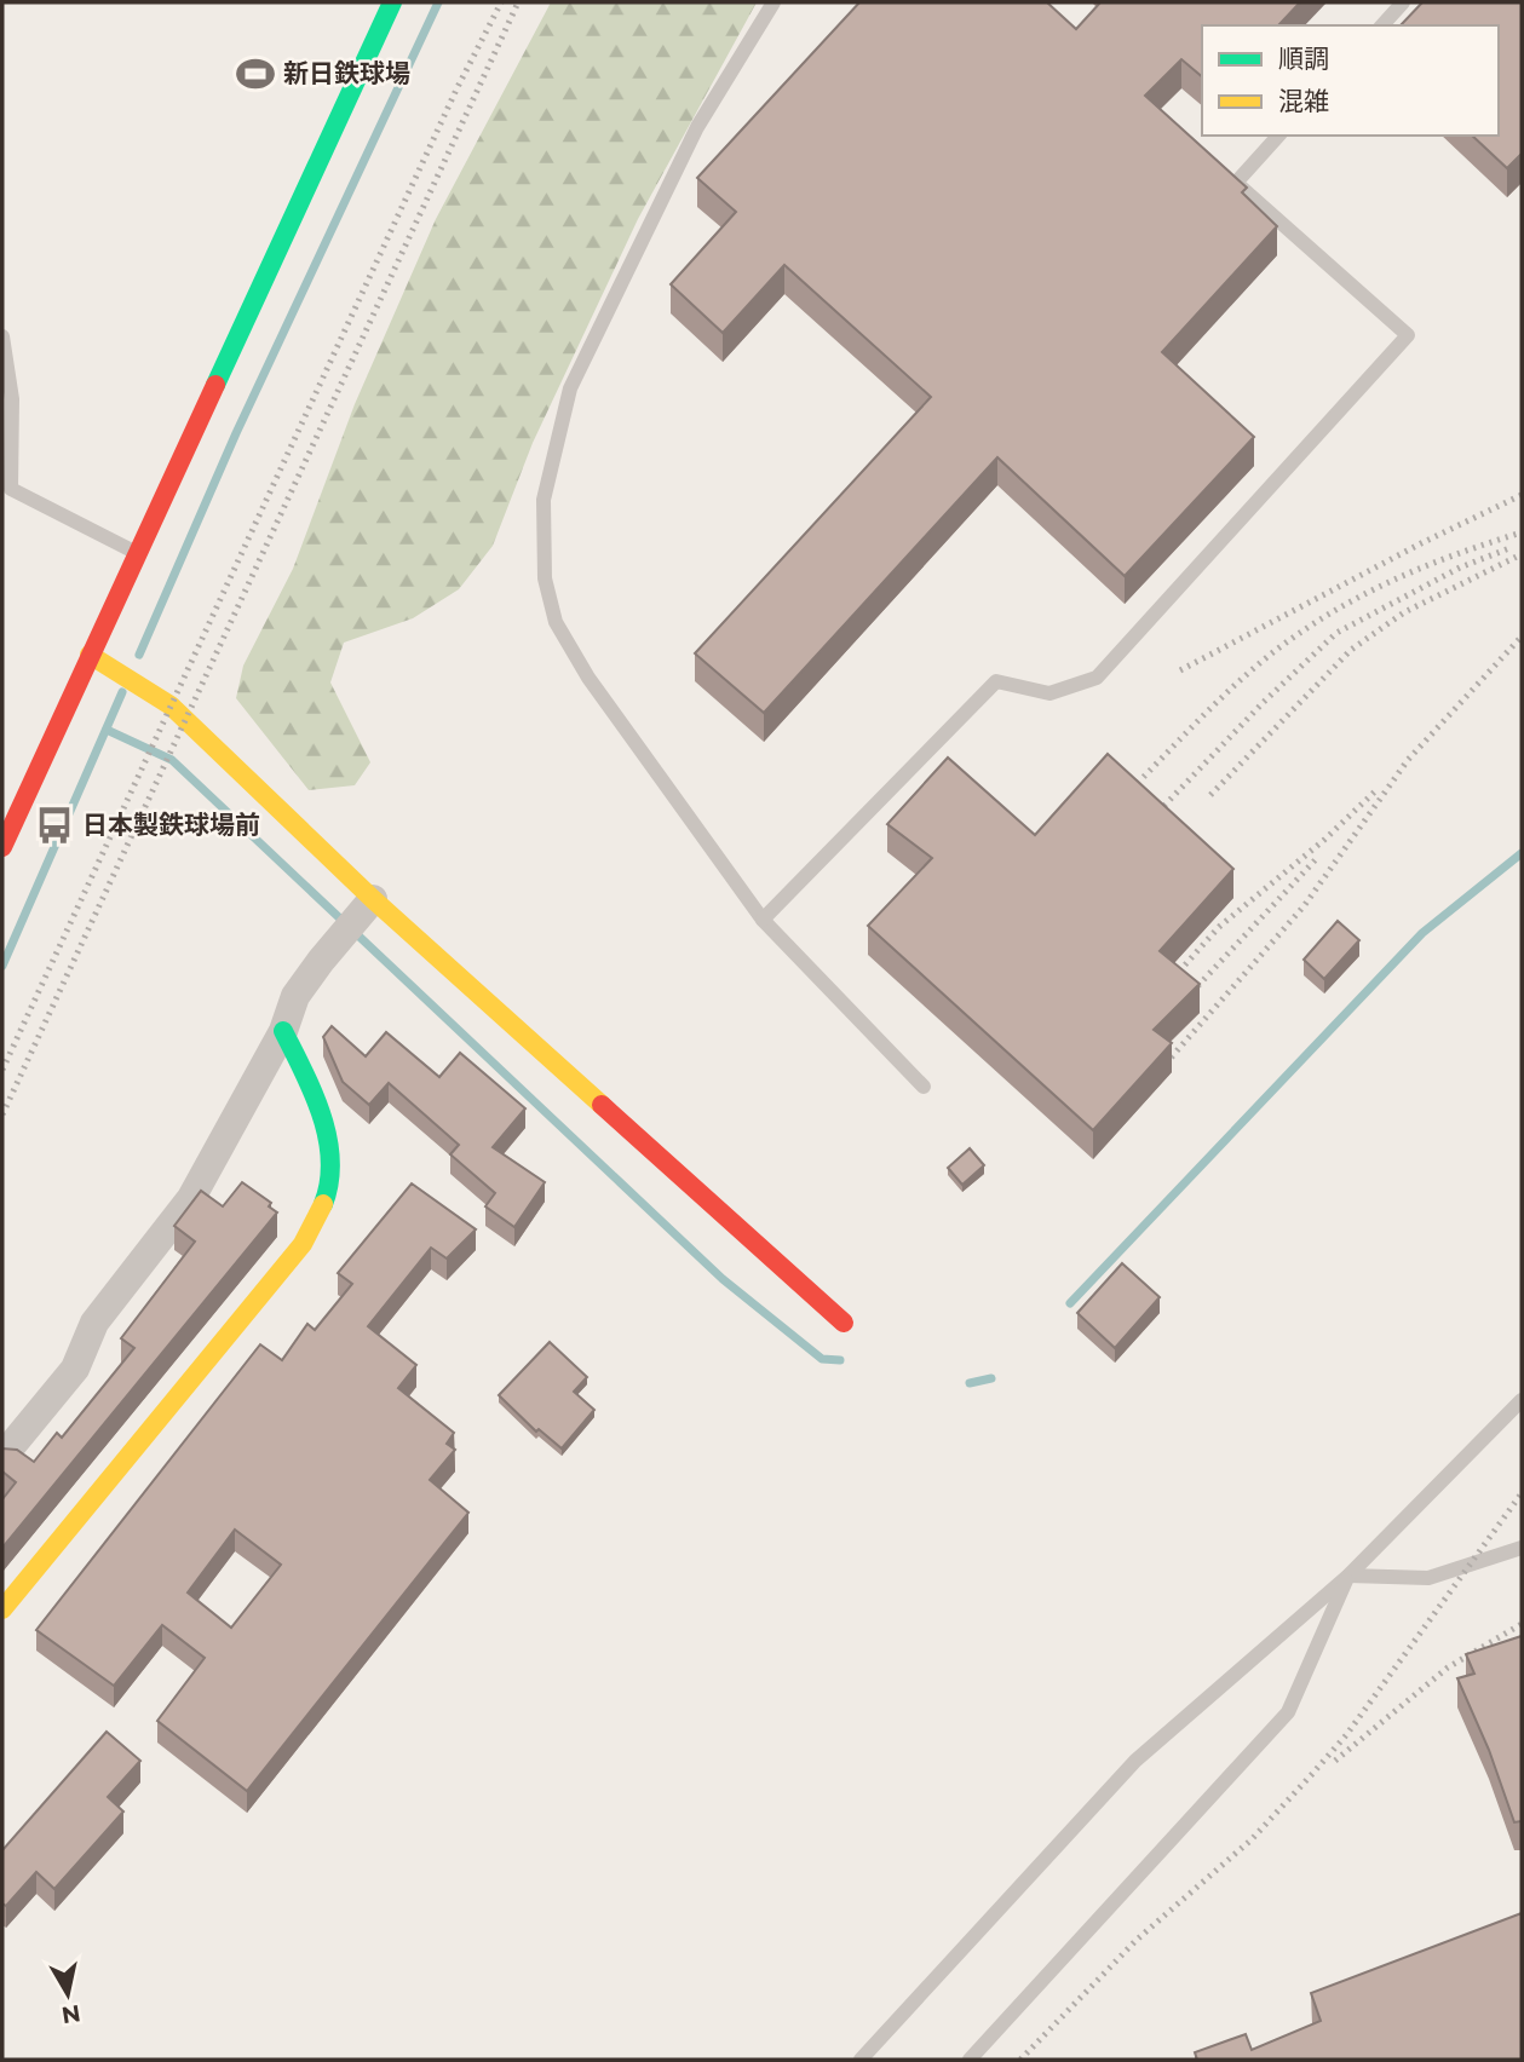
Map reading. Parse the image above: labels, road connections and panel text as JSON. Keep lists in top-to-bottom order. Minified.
{"places":{"sports":["新日鉄球場"],"bus stop":["日本製鉄球場前"]},"legend":["順調","混雑"],"north":"bottom"}
